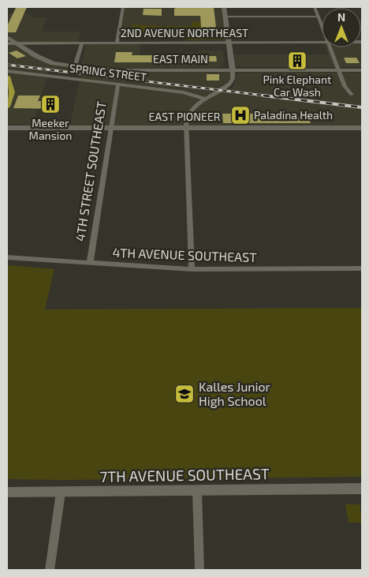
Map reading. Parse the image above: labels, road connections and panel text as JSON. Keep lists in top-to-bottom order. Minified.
{"streets":{"main road":["EAST MAIN","EAST PIONEER"],"street":["2ND AVENUE NORTHEAST","SPRING STREET","4TH STREET SOUTHEAST","4TH AVENUE SOUTHEAST","7TH AVENUE SOUTHEAST"]},"crossings":[["2ND AVENUE NORTHEAST","EAST MAIN"],["SPRING STREET","4TH STREET SOUTHEAST"],["EAST PIONEER","4TH STREET SOUTHEAST"],["4TH STREET SOUTHEAST","4TH AVENUE SOUTHEAST"]],"places":{"building":["Pink Elephant Car Wash","Meeker Mansion"],"hospital":["Paladina Health"],"school or university":["Kalles Junior High School"]},"north":"top"}
